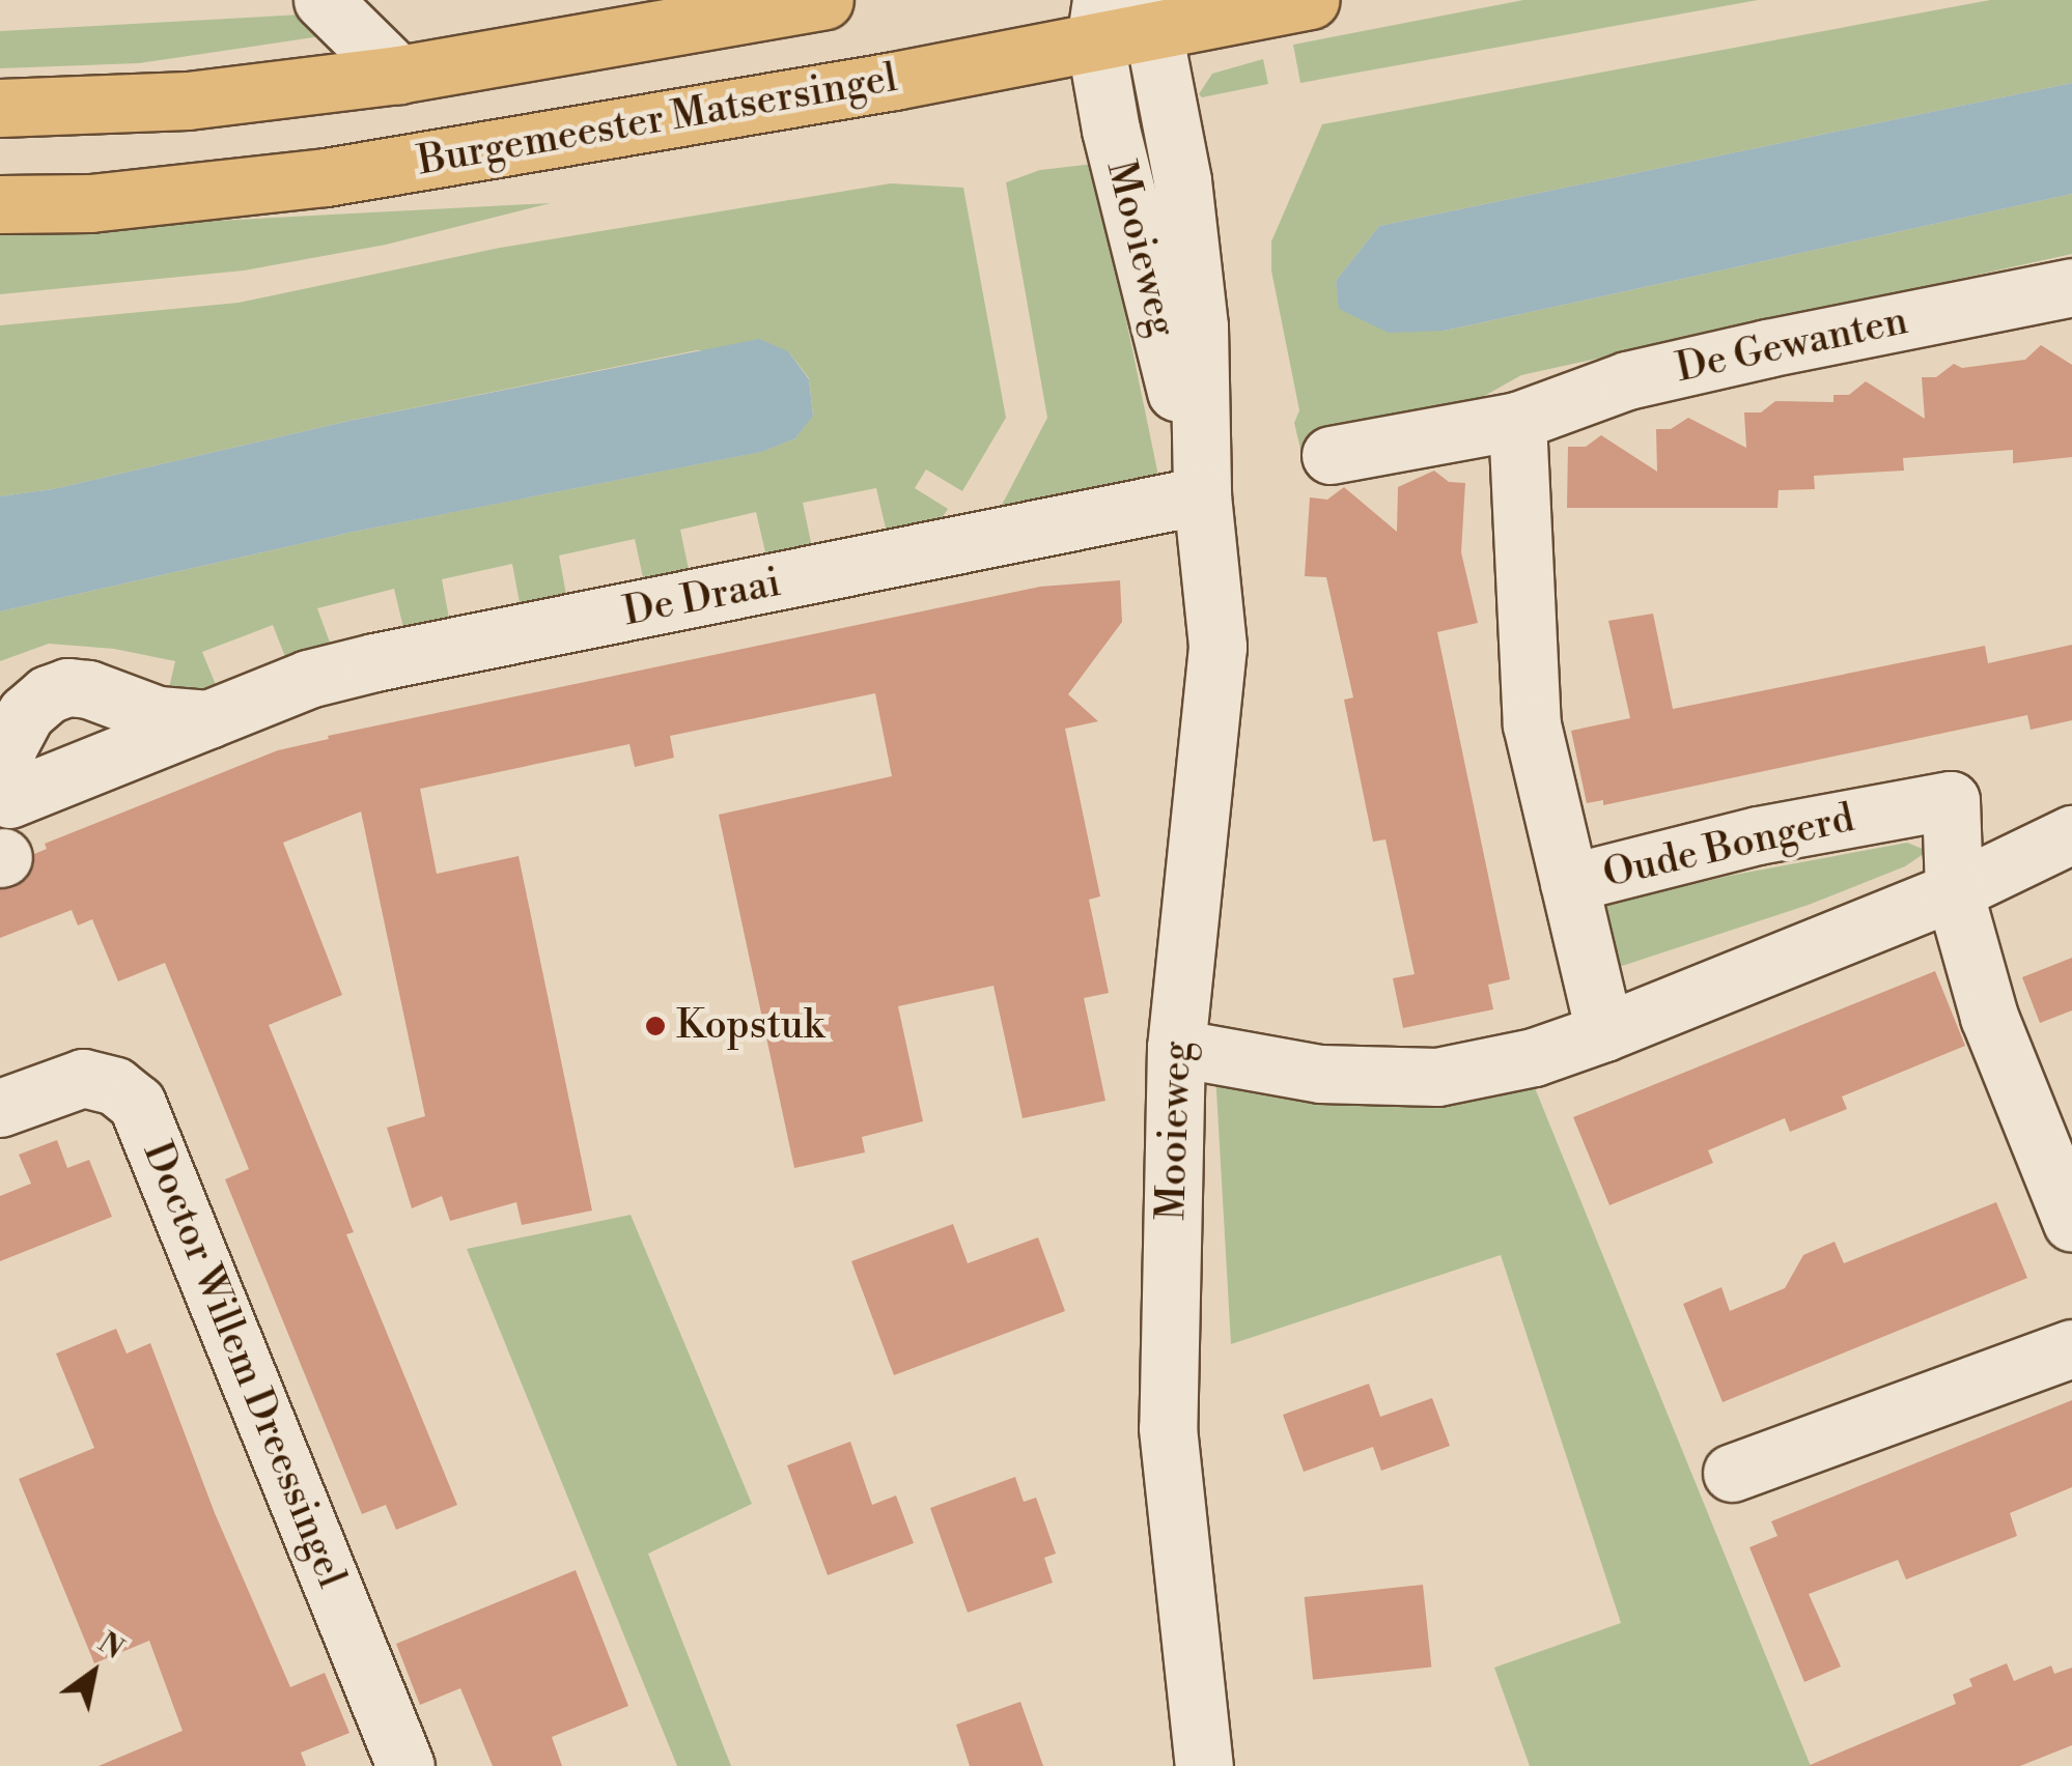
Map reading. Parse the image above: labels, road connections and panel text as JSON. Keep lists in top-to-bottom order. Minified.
{"streets":{"main road":["Burgemeester Matsersingel"],"street":["Mooieweg","De Gewanten","De Draai","Oude Bongerd","Doctor Willem Dreessingel"]},"crossings":[["Burgemeester Matsersingel","Mooieweg"],["Mooieweg","De Draai"]],"places":["Kopstuk"],"north":"top right"}
